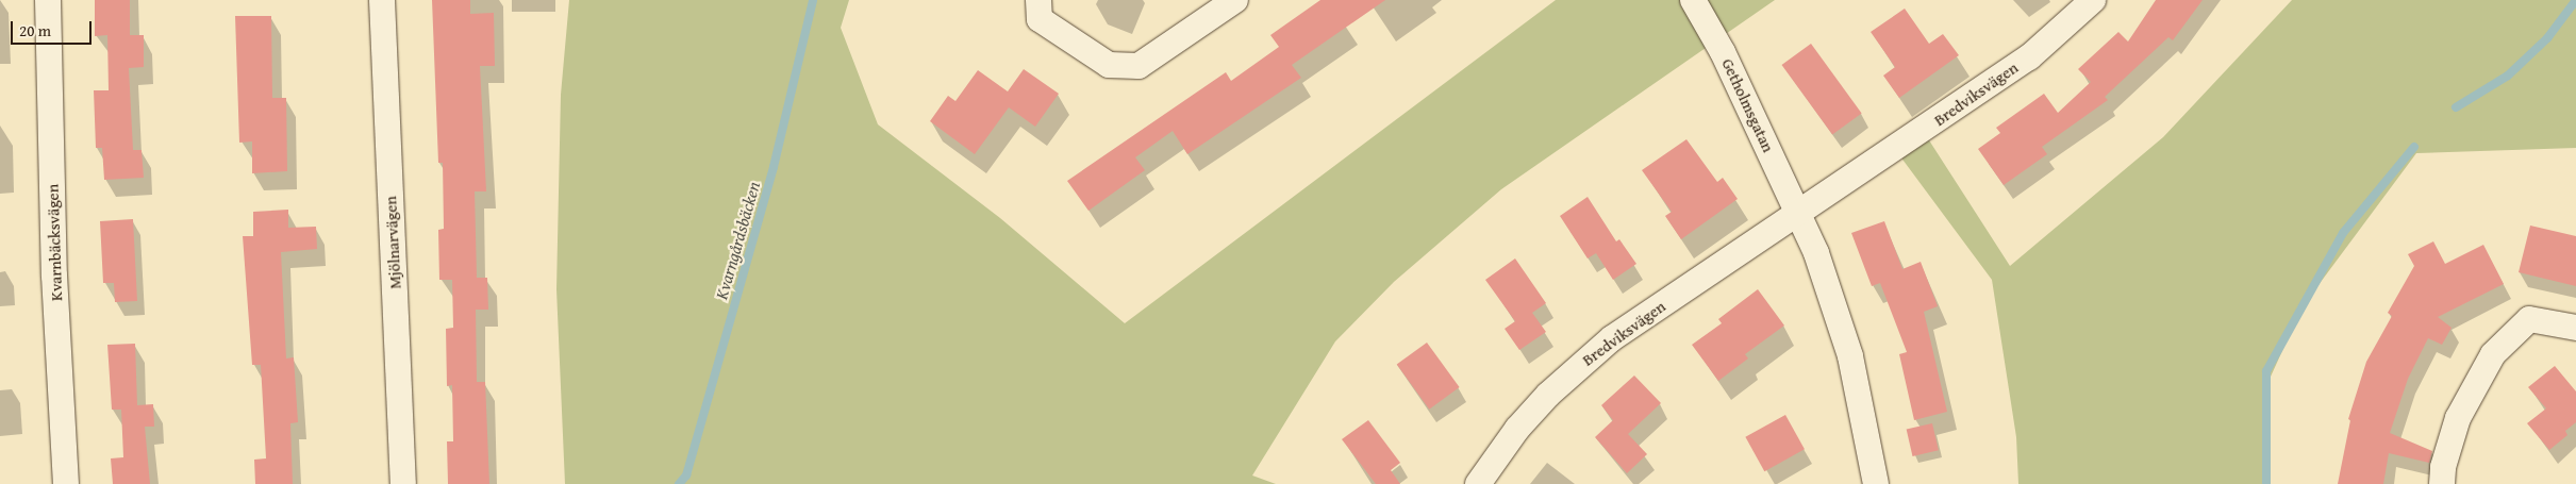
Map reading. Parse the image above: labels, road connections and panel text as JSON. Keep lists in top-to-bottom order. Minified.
{"streets":{"street":["Bredviksvägen","Getholmsgatan","Kvarnbäcksvägen","Mjölnarvägen"]},"crossings":[["Bredviksvägen","Getholmsgatan"]],"water":["Kvarngårdsbäcken"],"scale_bar":"20 m"}
